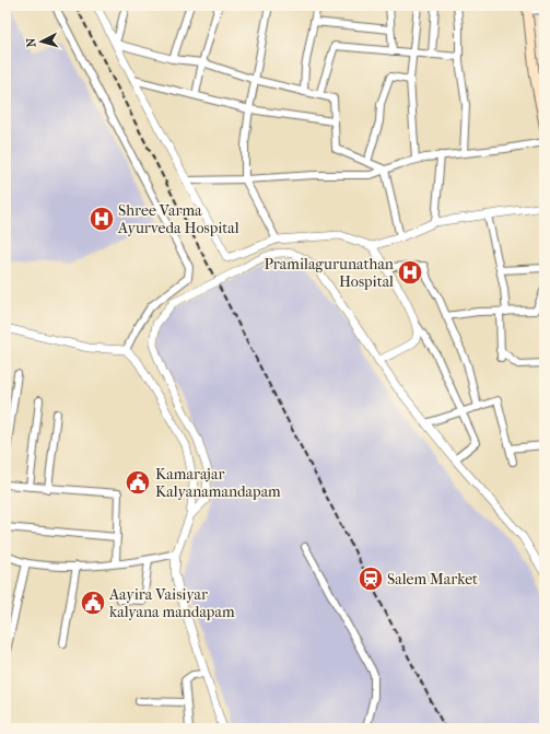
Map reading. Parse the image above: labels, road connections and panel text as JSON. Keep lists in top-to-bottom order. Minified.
{"places":{"hospital":["Shree Varma Ayurveda Hospital","Pramilagurunathan Hospital"],"public building":["Kamarajar Kalyanamandapam","Aayira Vaisiyar kalyana mandapam"],"station":["Salem Market"]},"north":"left"}
